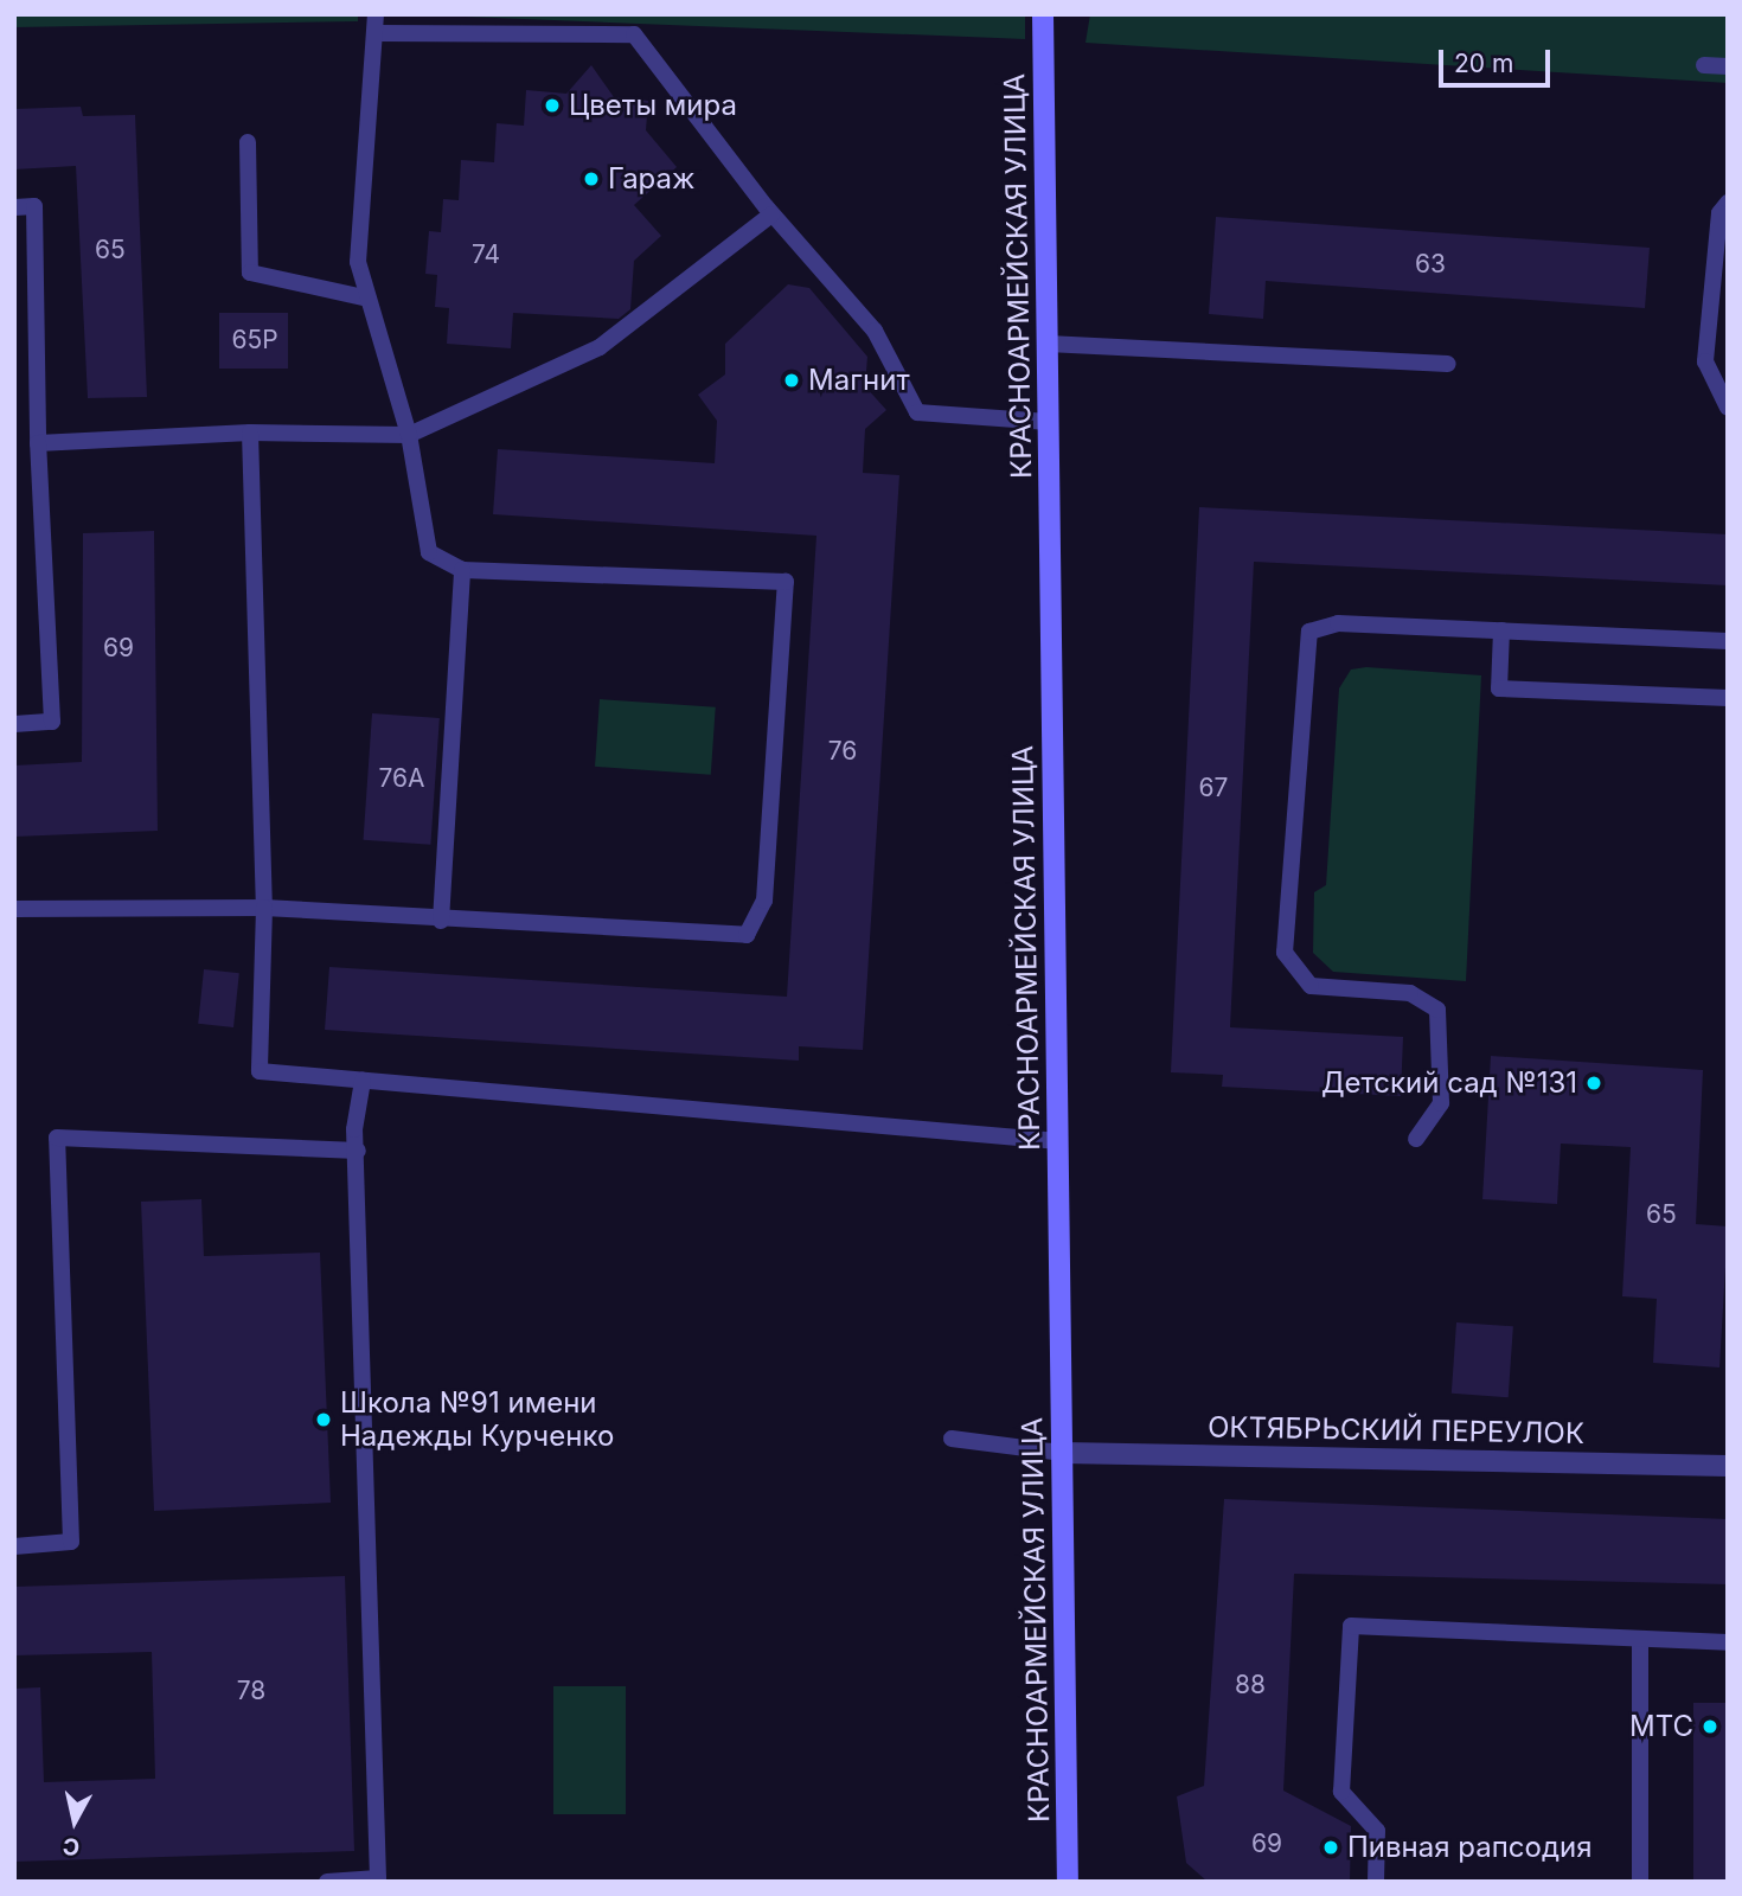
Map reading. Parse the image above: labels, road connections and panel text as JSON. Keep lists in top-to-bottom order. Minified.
{"streets":{"street":["КРАСНОАРМЕЙСКАЯ УЛИЦА","ОКТЯБРЬСКИЙ ПЕРЕУЛОК"]},"crossings":[["КРАСНОАРМЕЙСКАЯ УЛИЦА","ОКТЯБРЬСКИЙ ПЕРЕУЛОК"]],"places":["Цветы мира","Гараж","Магнит","Детский сад №131","Школа №91 имени Надежды Курченко","МТС","Пивная рапсодия"],"house_numbers":["65","74","63","65Р","69","76","76А","67","65","88","78","69"],"scale_bar":"20 m","north":"bottom"}
